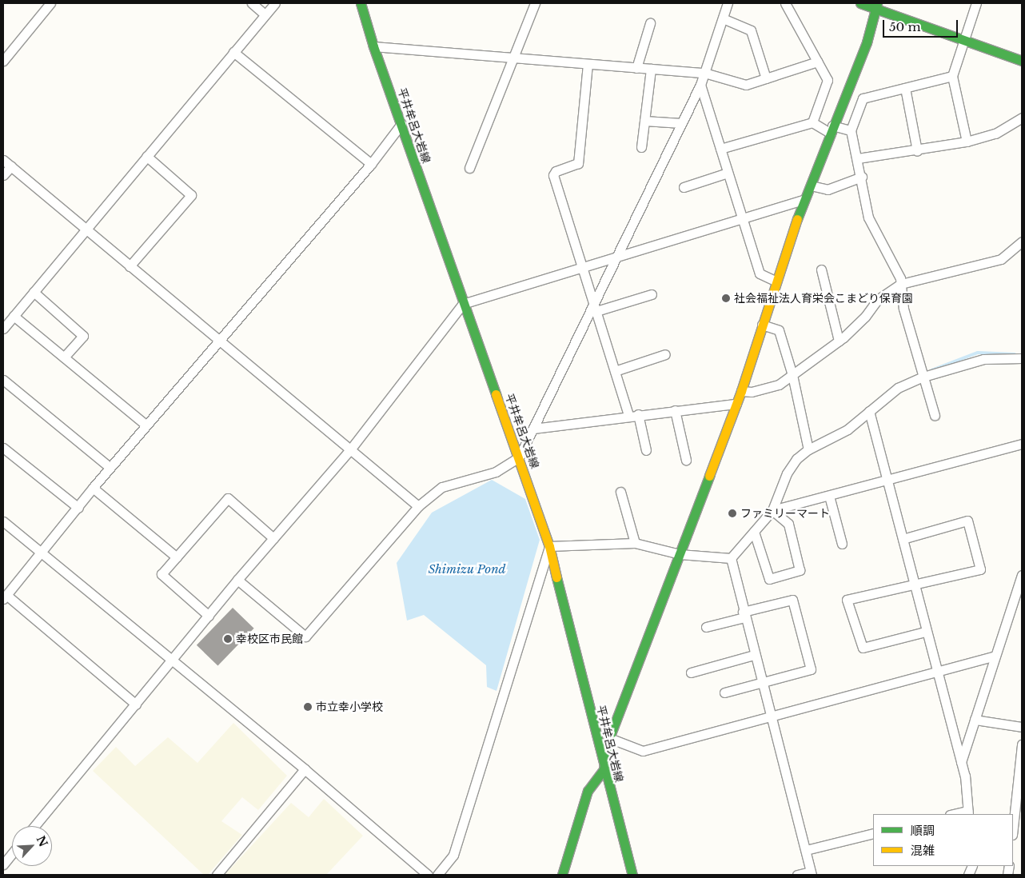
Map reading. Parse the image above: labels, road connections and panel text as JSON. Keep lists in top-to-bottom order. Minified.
{"streets":{"street":["平井牟呂大岩線"]},"water":["Shimizu Pond"],"places":["社会福祉法人育栄会こまどり保育園","ファミリーマート","幸校区市民館","市立幸小学校"],"legend":["順調","混雑"],"scale_bar":"50 m","north":"top right"}
